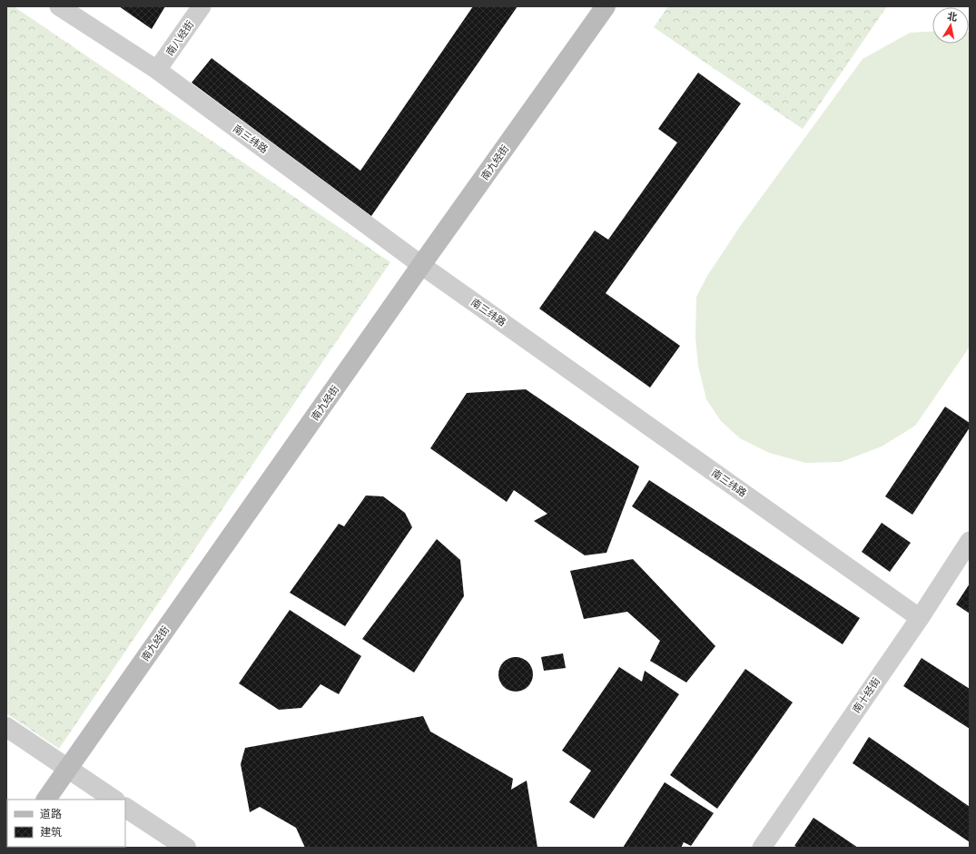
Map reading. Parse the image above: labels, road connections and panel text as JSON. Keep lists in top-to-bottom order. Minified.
{"streets":{"main road":["南九经街"],"street":["南八经街","南三纬路","南十经街"]},"crossings":[["南八经街","南三纬路"],["南三纬路","南九经街"],["南三纬路","南十经街"]],"legend":["道路","建筑"],"north":"top"}
